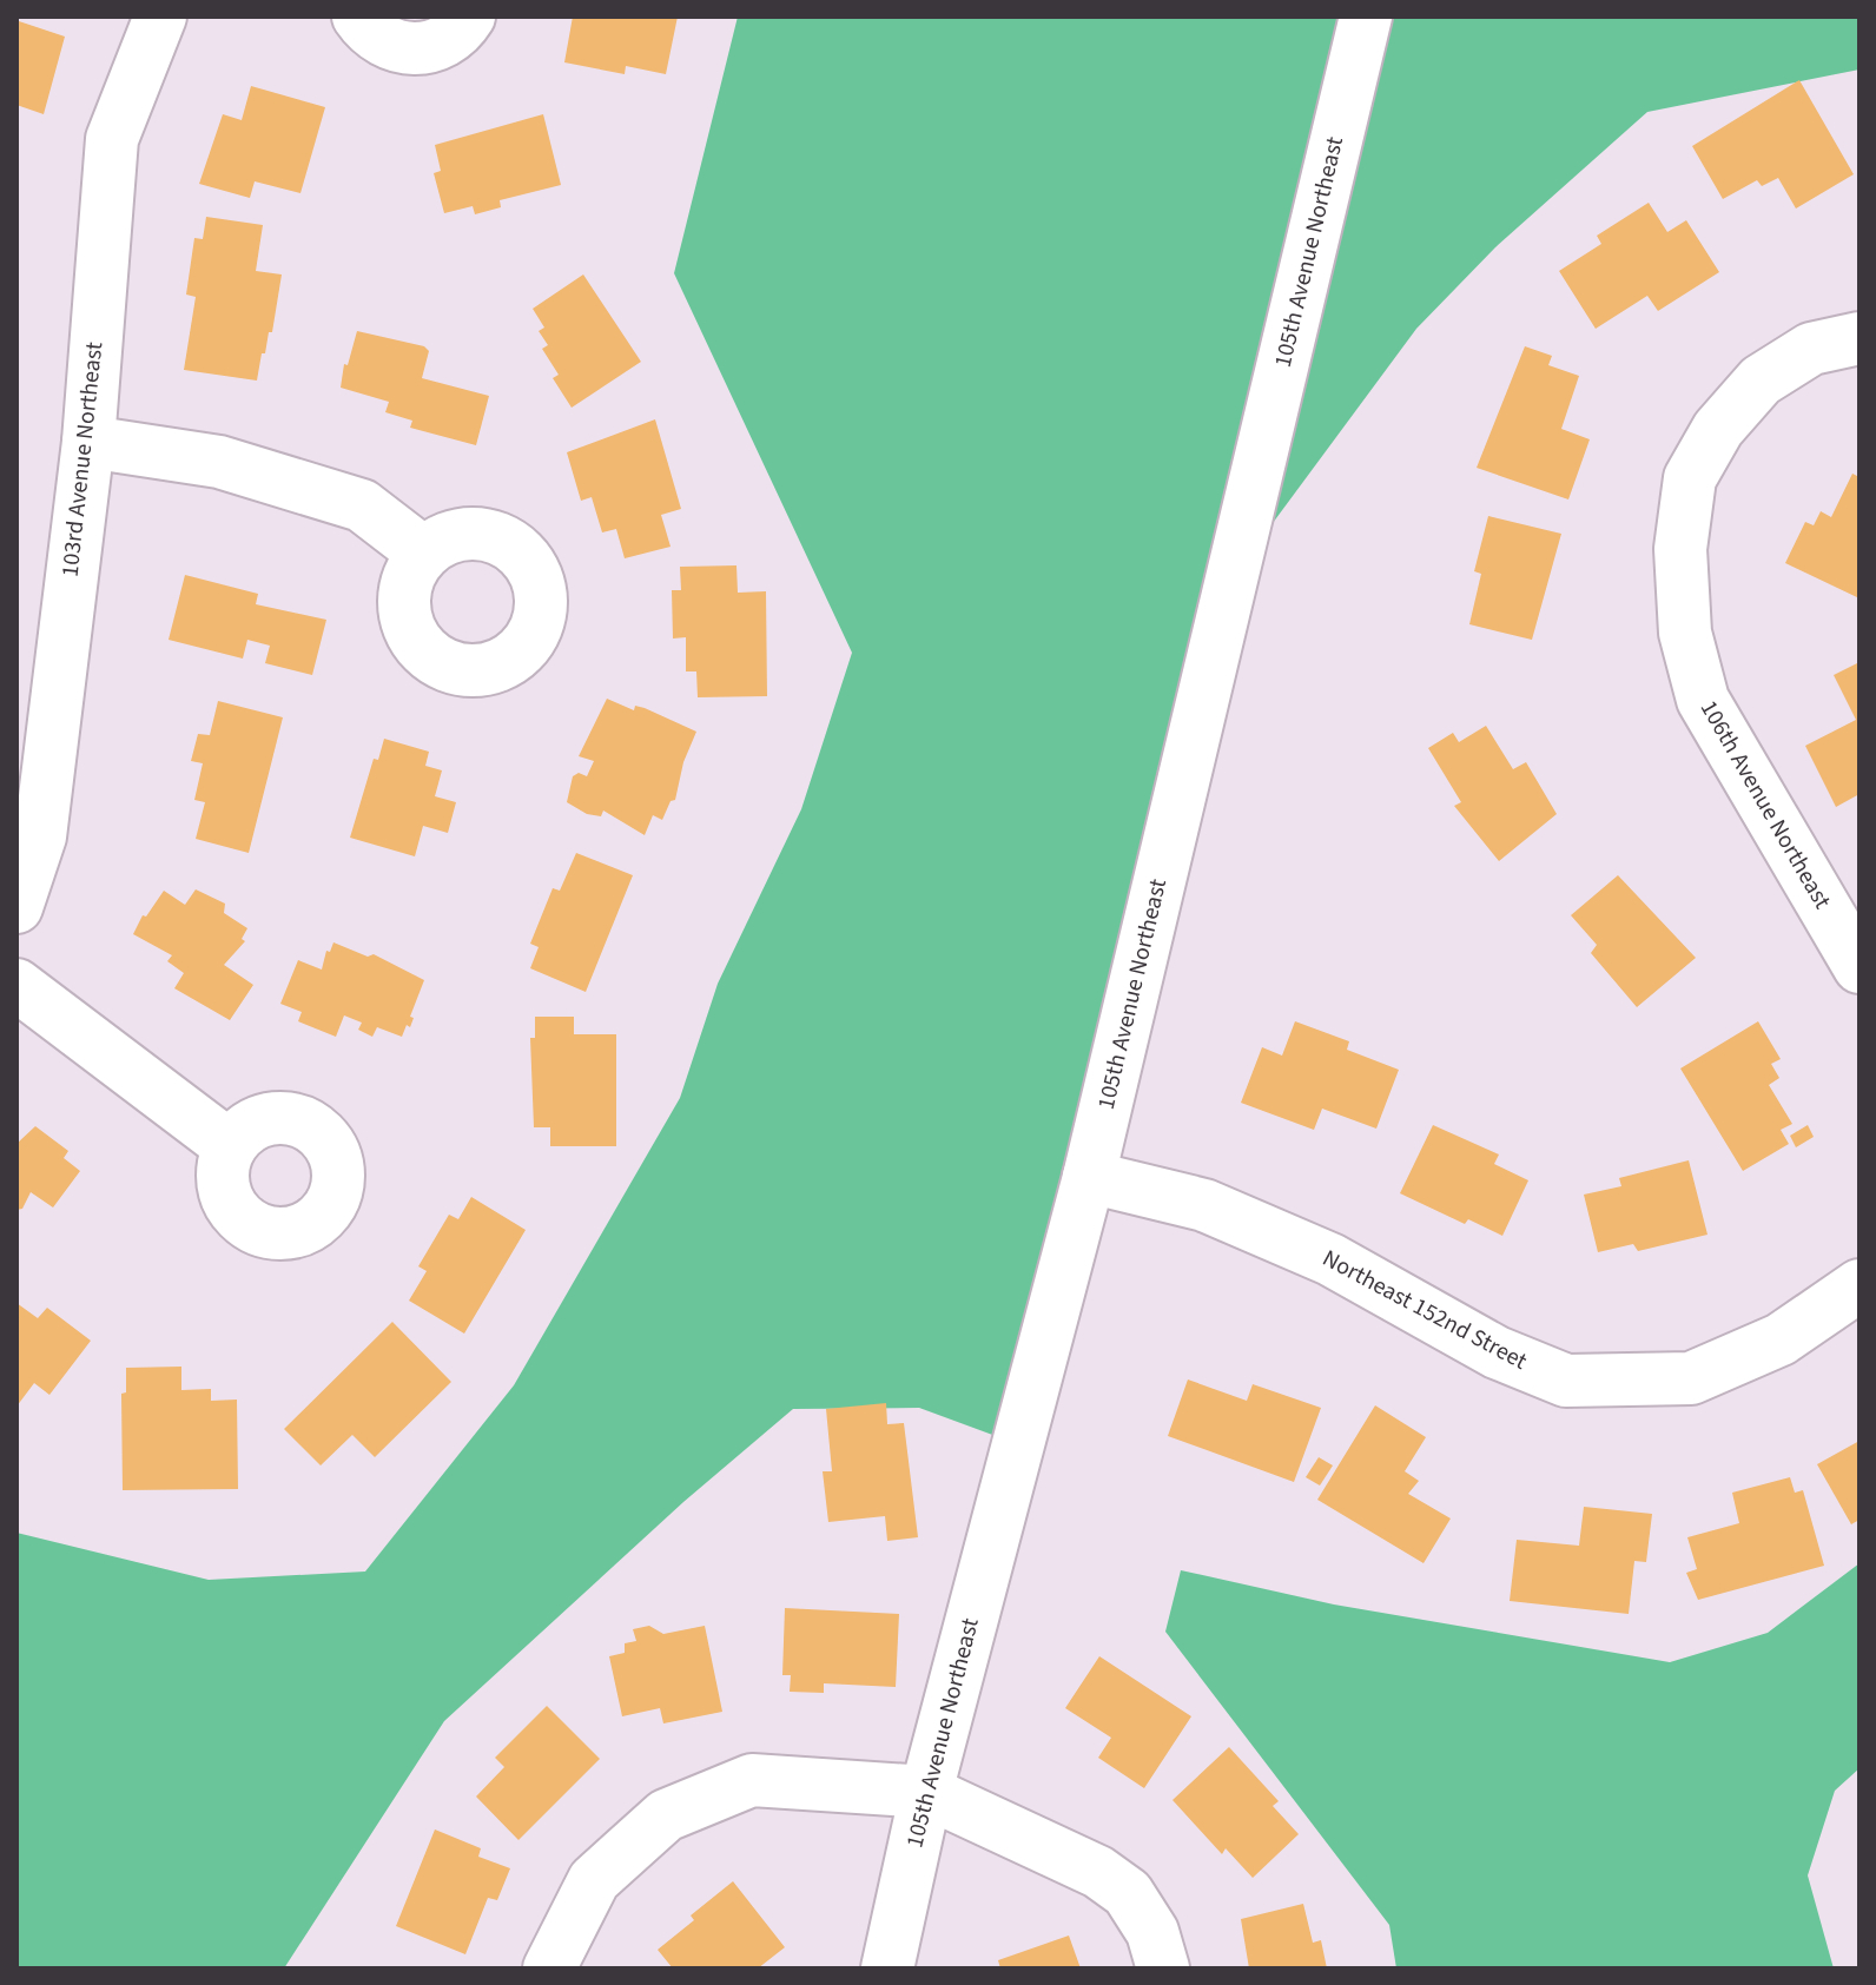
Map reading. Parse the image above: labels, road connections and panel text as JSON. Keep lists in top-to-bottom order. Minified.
{"streets":{"street":["105th Avenue Northeast","103rd Avenue Northeast","106th Avenue Northeast","Northeast 152nd Street"]},"crossings":[["105th Avenue Northeast","Northeast 152nd Street"]]}
